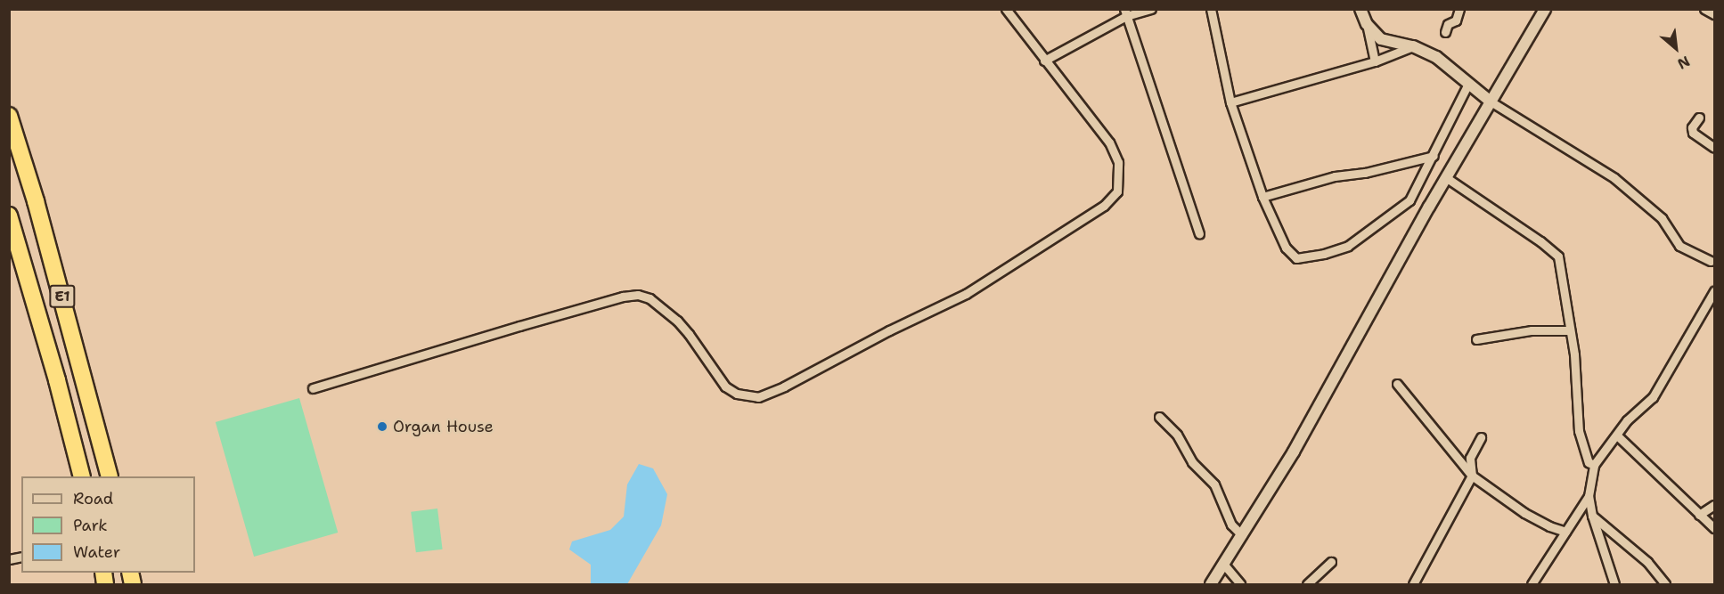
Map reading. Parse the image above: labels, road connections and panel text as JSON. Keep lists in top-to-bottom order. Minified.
{"streets":{"highway":["E1"]},"places":["Organ House"],"legend":["Road","Park","Water"],"north":"bottom right"}
